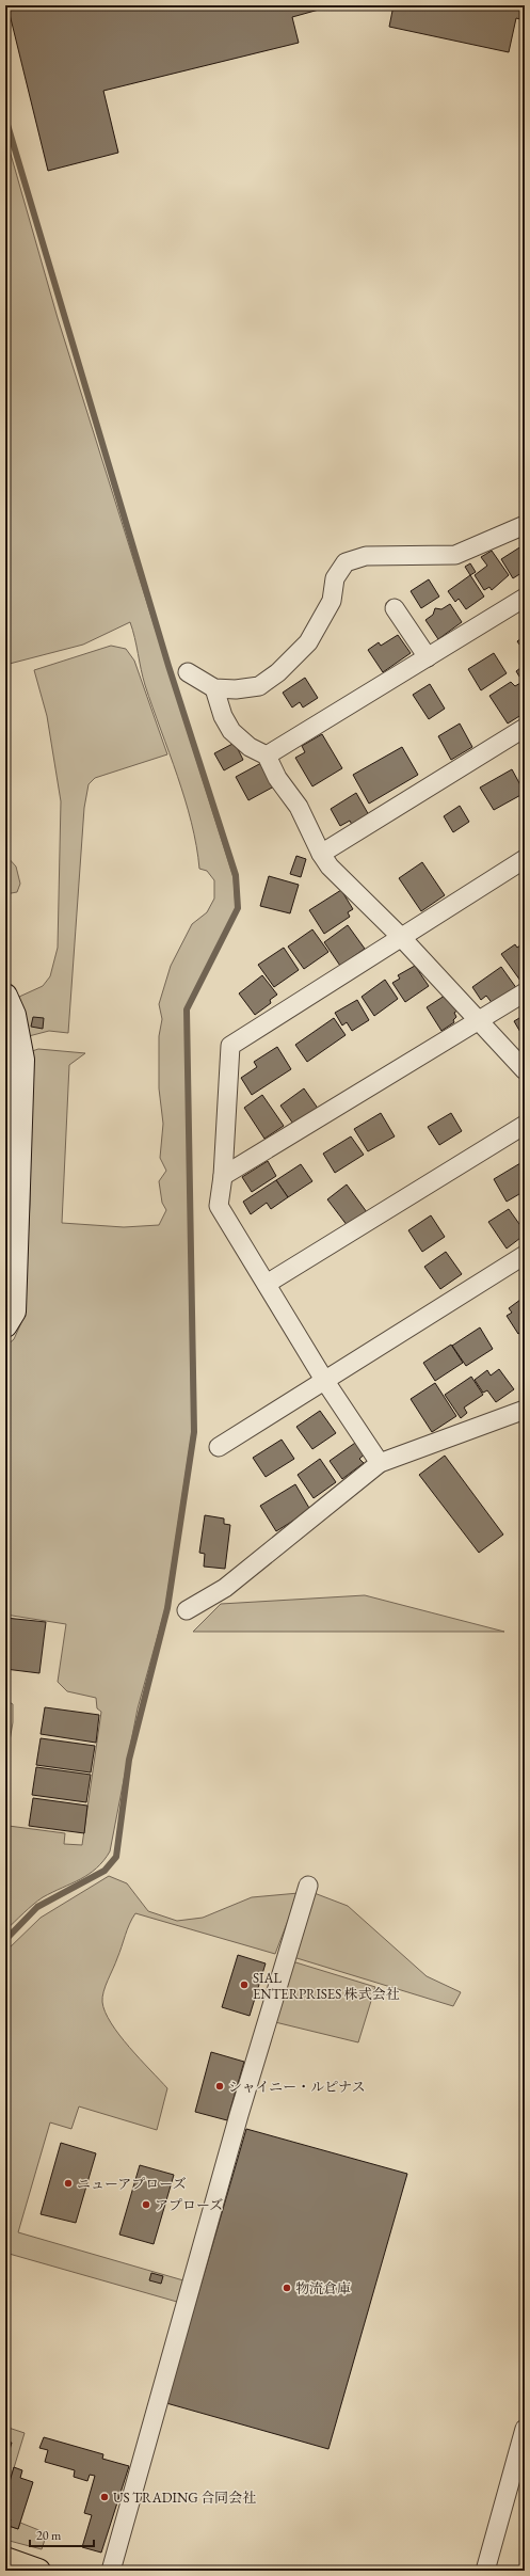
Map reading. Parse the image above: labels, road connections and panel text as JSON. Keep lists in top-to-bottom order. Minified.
{"places":["SIAL ENTERPRISES 株式会社","シャイニー・ルピナス","ニューアプローズ","アプローズ","物流倉庫","US TRADING 合同会社"],"scale_bar":"20 m"}
